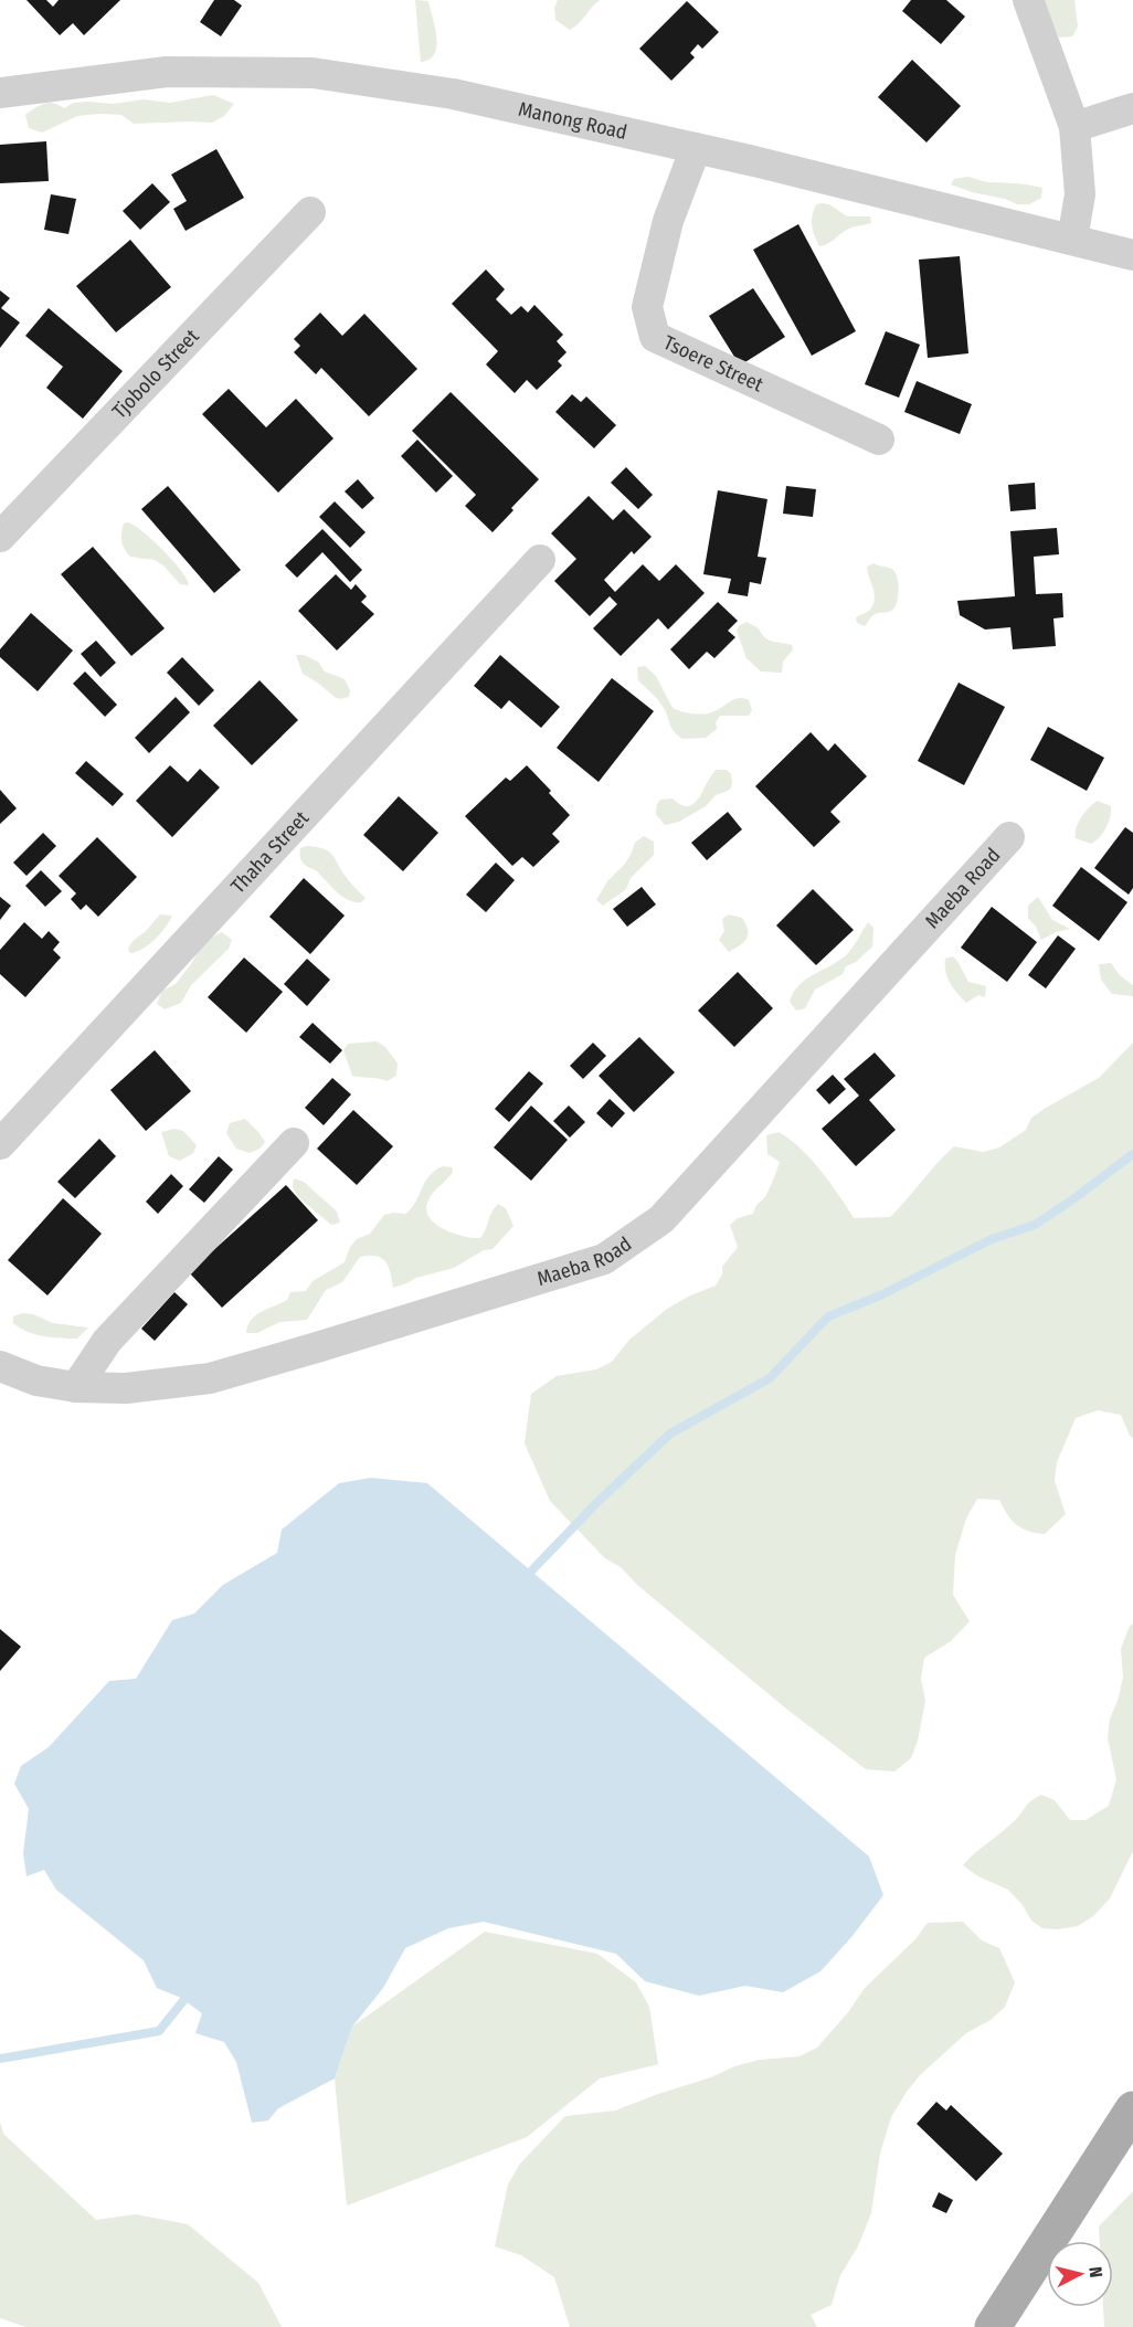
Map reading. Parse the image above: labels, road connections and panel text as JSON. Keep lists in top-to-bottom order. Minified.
{"streets":{"street":["Manong Road","Tsoere Street","Tjobolo Street","Thaha Street","Maeba Road"]},"crossings":[["Manong Road","Tsoere Street"]],"north":"right"}
